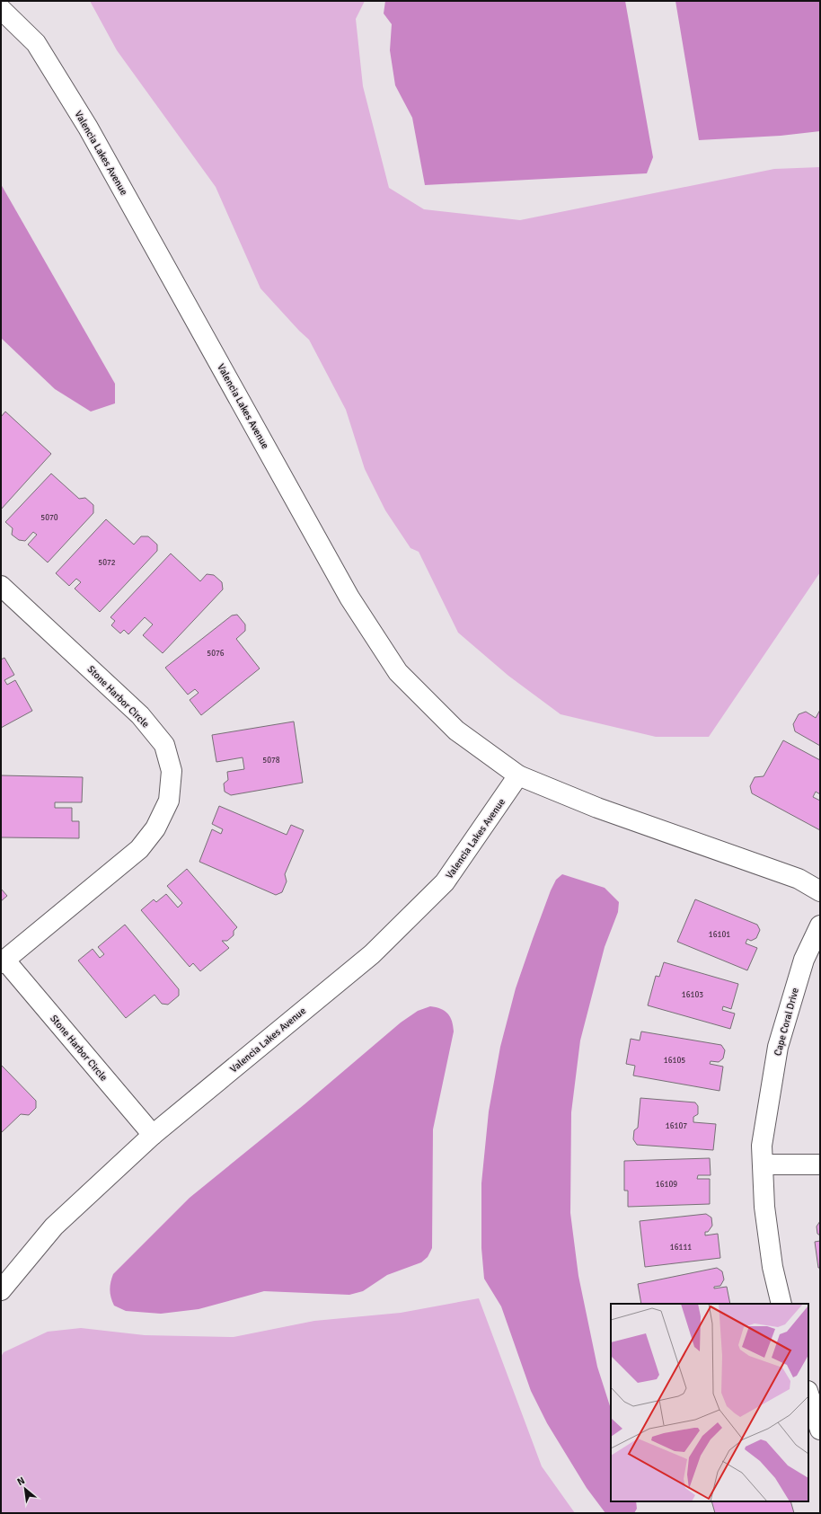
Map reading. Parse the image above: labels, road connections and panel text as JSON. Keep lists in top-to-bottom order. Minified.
{"streets":{"street":["Valencia Lakes Avenue","Stone Harbor Circle","Cape Coral Drive"]},"crossings":[["Valencia Lakes Avenue","Stone Harbor Circle"]],"house_numbers":["5070","5072","5076","5078","16101","16103","16105","16107","16109","16111"],"north":"top left"}
